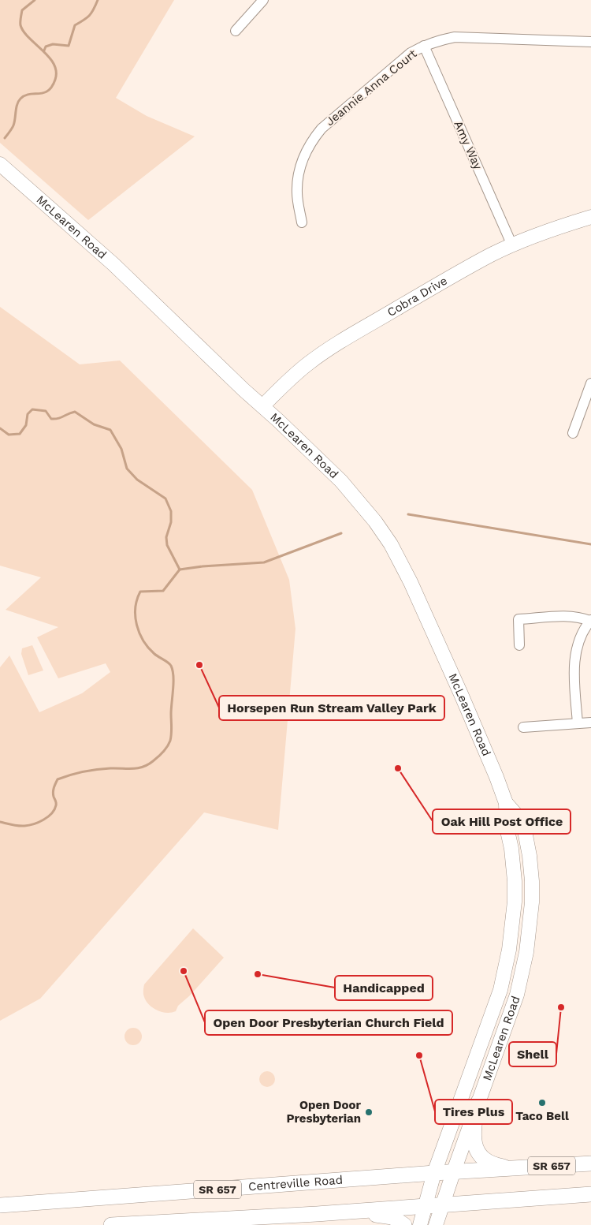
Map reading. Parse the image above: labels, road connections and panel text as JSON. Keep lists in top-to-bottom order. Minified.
{"streets":{"main road":["McLearen Road","Cobra Drive","SR 657","Centreville Road"],"street":["Jeannie Anna Court","Amy Way"]},"crossings":[["Jeannie Anna Court","Amy Way"],["Amy Way","Cobra Drive"],["McLearen Road","Cobra Drive"],["McLearen Road","Centreville Road"]],"places":["Horsepen Run Stream Valley Park","Oak Hill Post Office","Open Door Presbyterian Church Field","Handicapped","Shell","Tires Plus","Taco Bell","Open Door Presbyterian"]}
